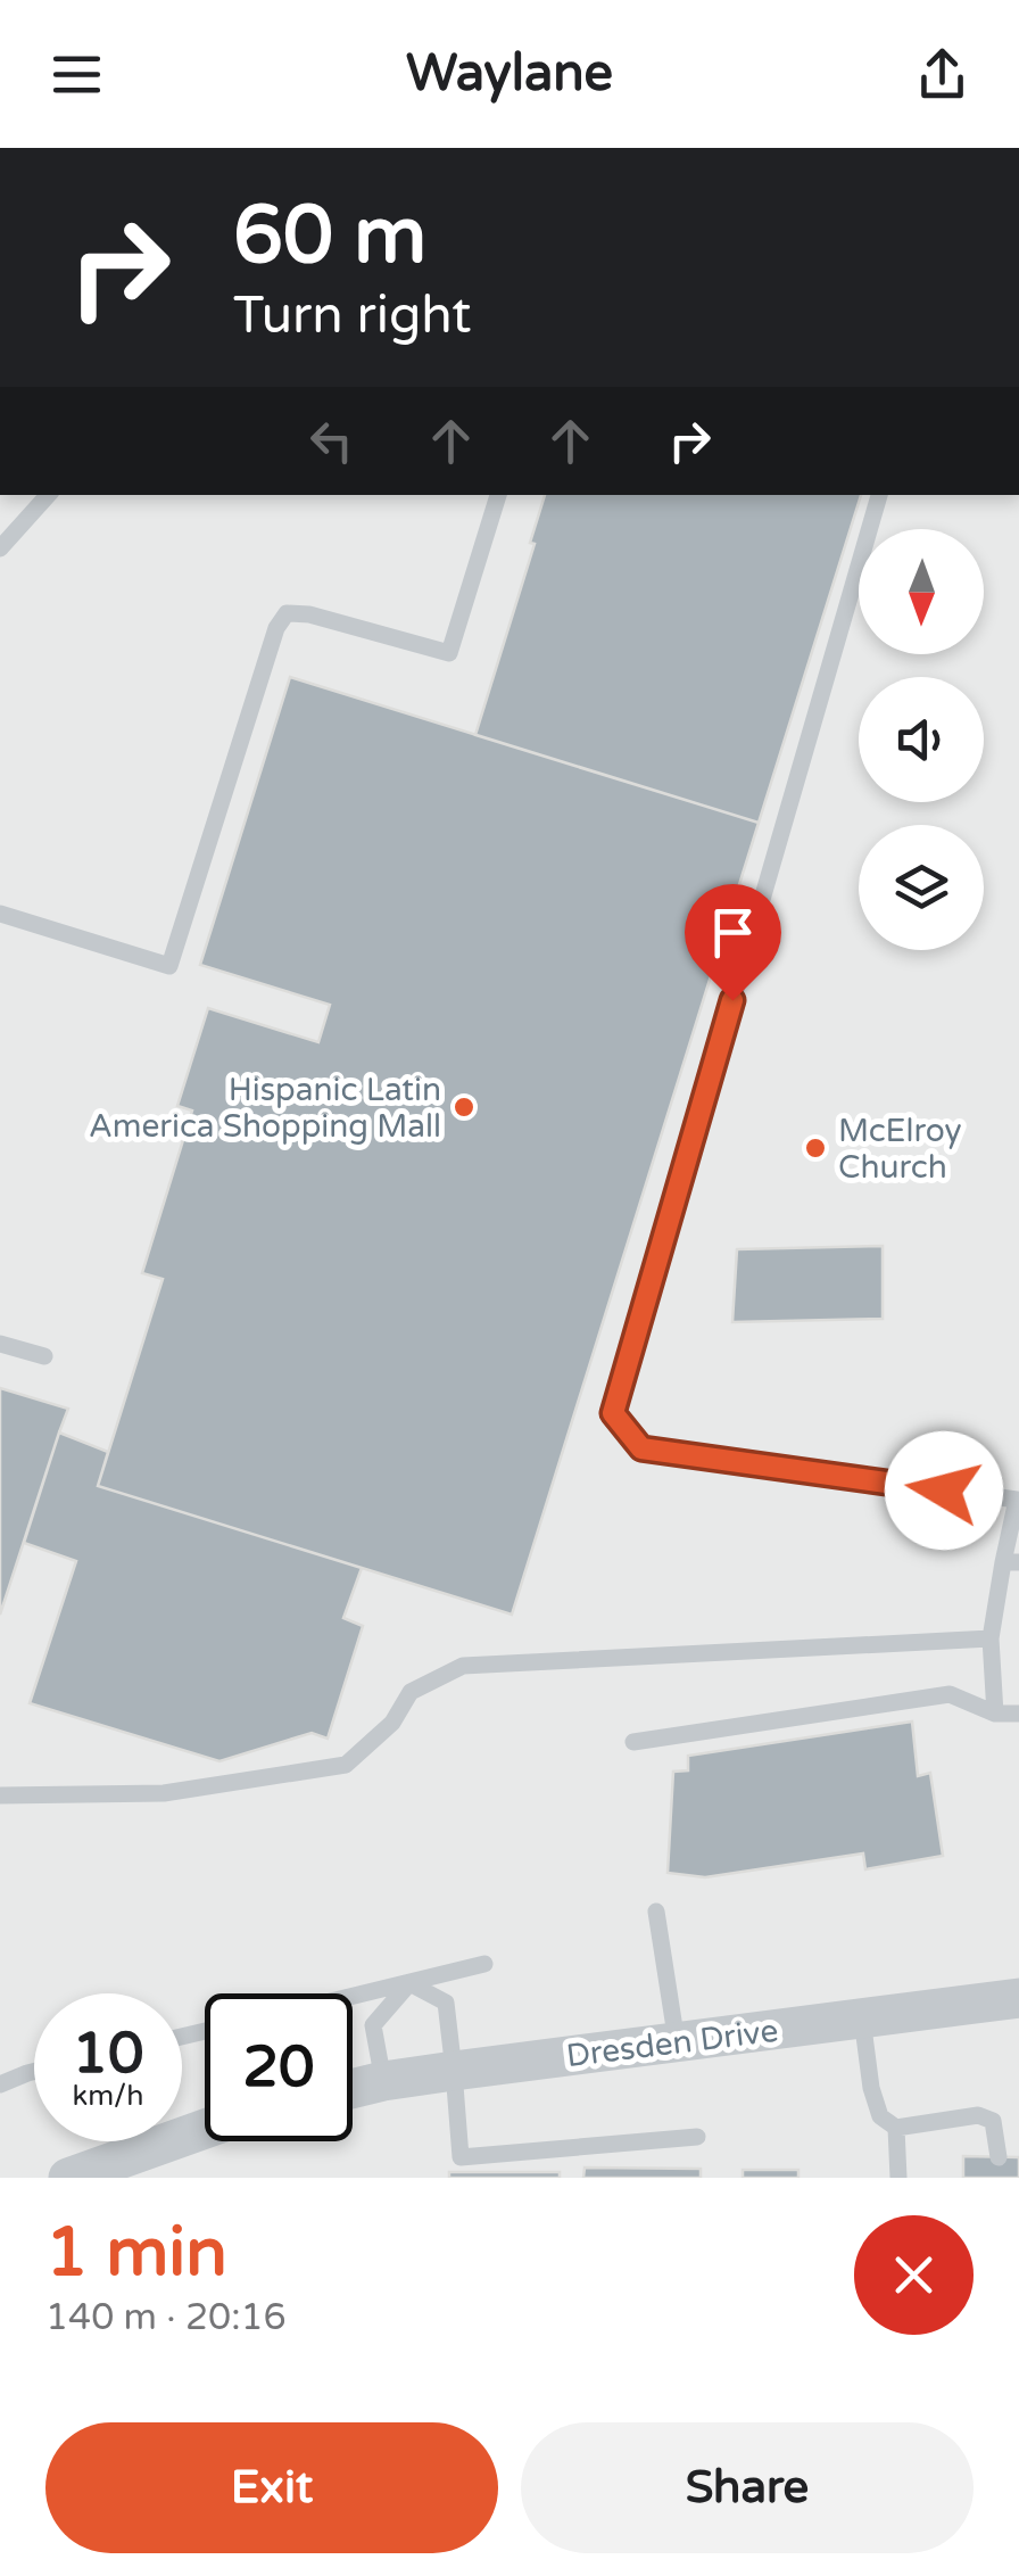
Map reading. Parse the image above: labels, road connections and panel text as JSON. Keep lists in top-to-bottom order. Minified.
{"streets":{"street":["Dresden Drive"]},"places":["Hispanic Latin America Shopping Mall","McElroy Church"],"north":"bottom","page":{"header":"Waylane","turn":["60 m","Turn right"],"speed":"10 km/h","limit":"20","heading":["1 min","140 m · 20:16"],"buttons":["Exit","Share"]}}
